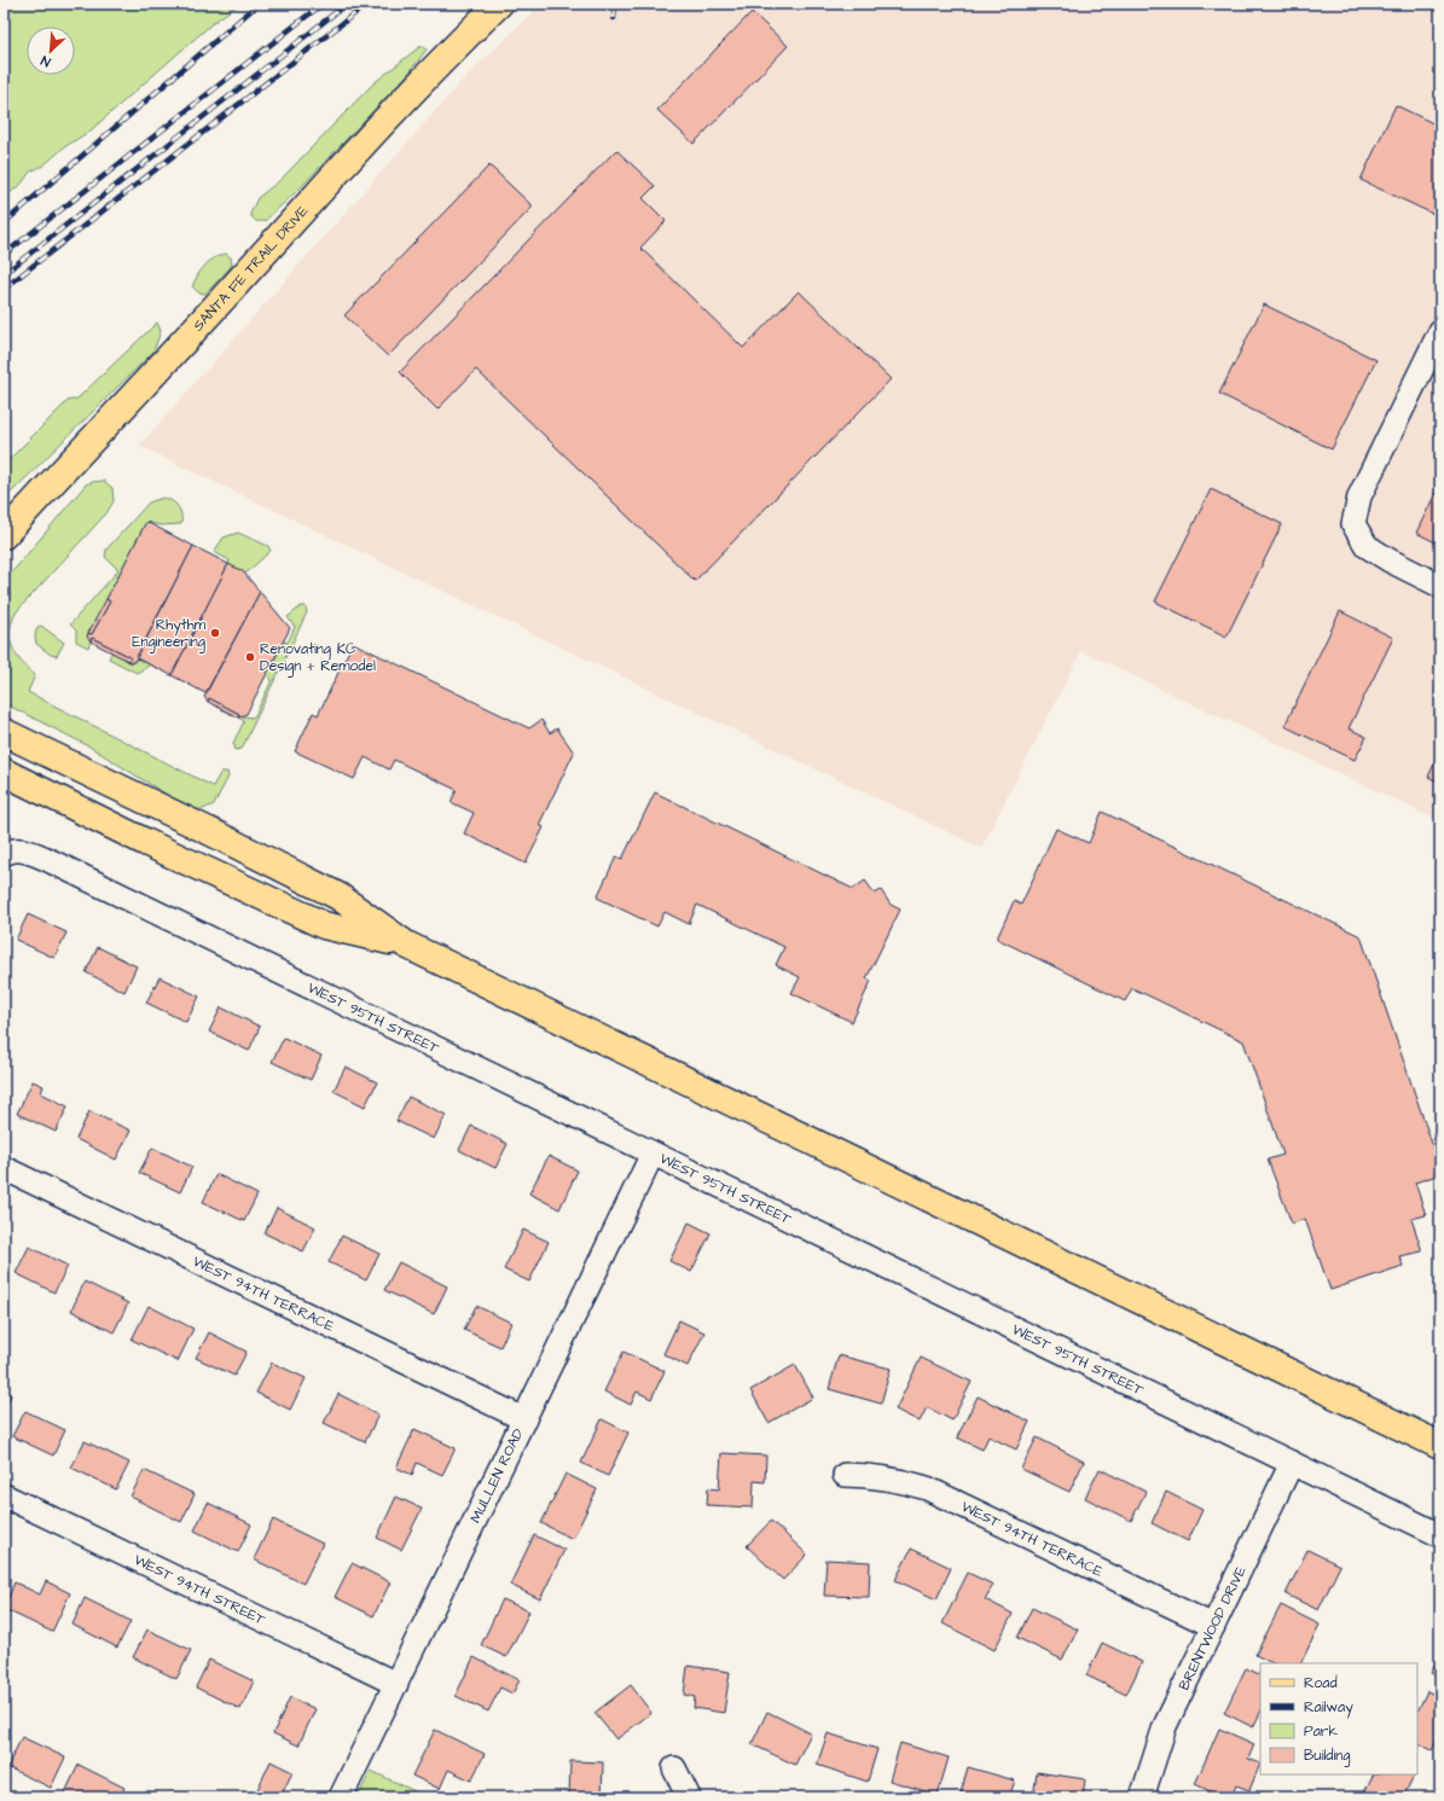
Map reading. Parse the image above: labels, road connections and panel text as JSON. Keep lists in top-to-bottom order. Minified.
{"streets":{"main road":["SANTA FE TRAIL DRIVE"],"street":["WEST 95TH STREET","WEST 94TH TERRACE","MULLEN ROAD","WEST 94TH STREET","BRENTWOOD DRIVE"]},"crossings":[["WEST 95TH STREET","MULLEN ROAD"],["WEST 95TH STREET","BRENTWOOD DRIVE"],["WEST 94TH TERRACE","MULLEN ROAD"],["WEST 94TH TERRACE","BRENTWOOD DRIVE"],["MULLEN ROAD","WEST 94TH STREET"]],"places":["Rhythm Engineering","Renovating KC Design + Remodel"],"legend":["Road","Railway","Park","Building"],"north":"bottom left"}
